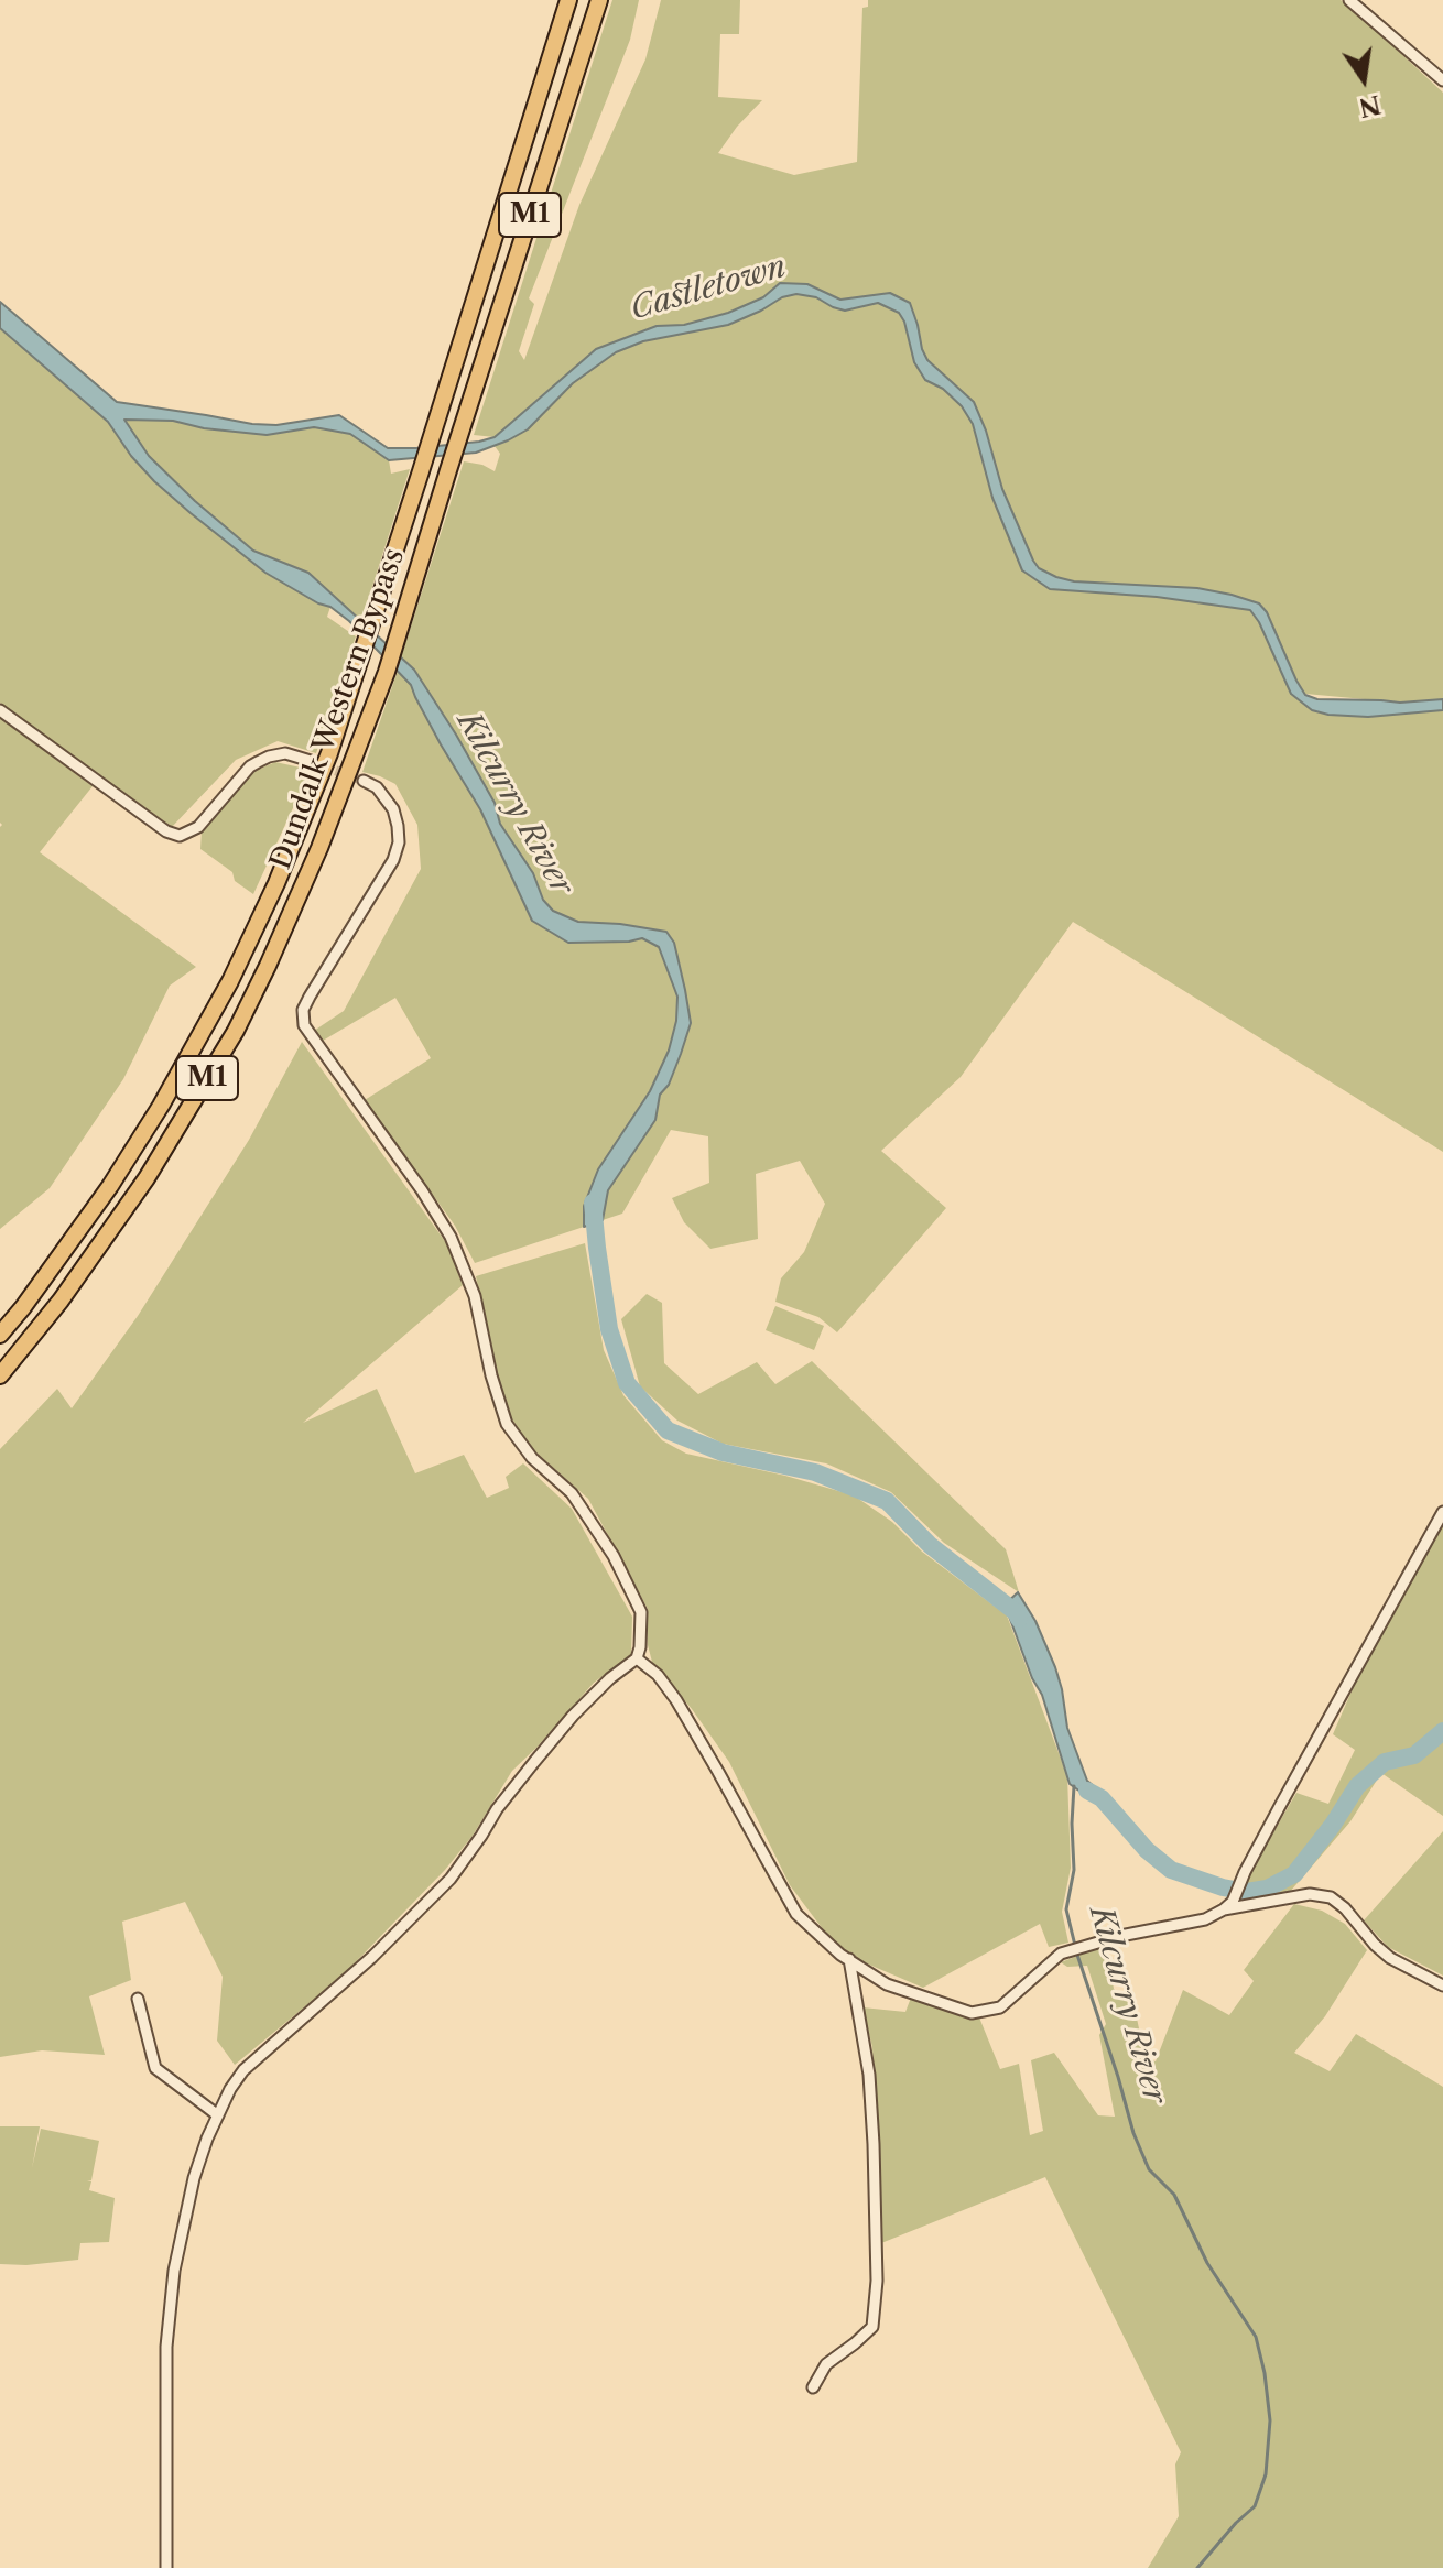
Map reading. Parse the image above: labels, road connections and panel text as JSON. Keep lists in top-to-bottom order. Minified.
{"streets":{"highway":["M1","Dundalk Western Bypass"]},"water":["Castletown","Kilcurry River"],"north":"bottom"}
